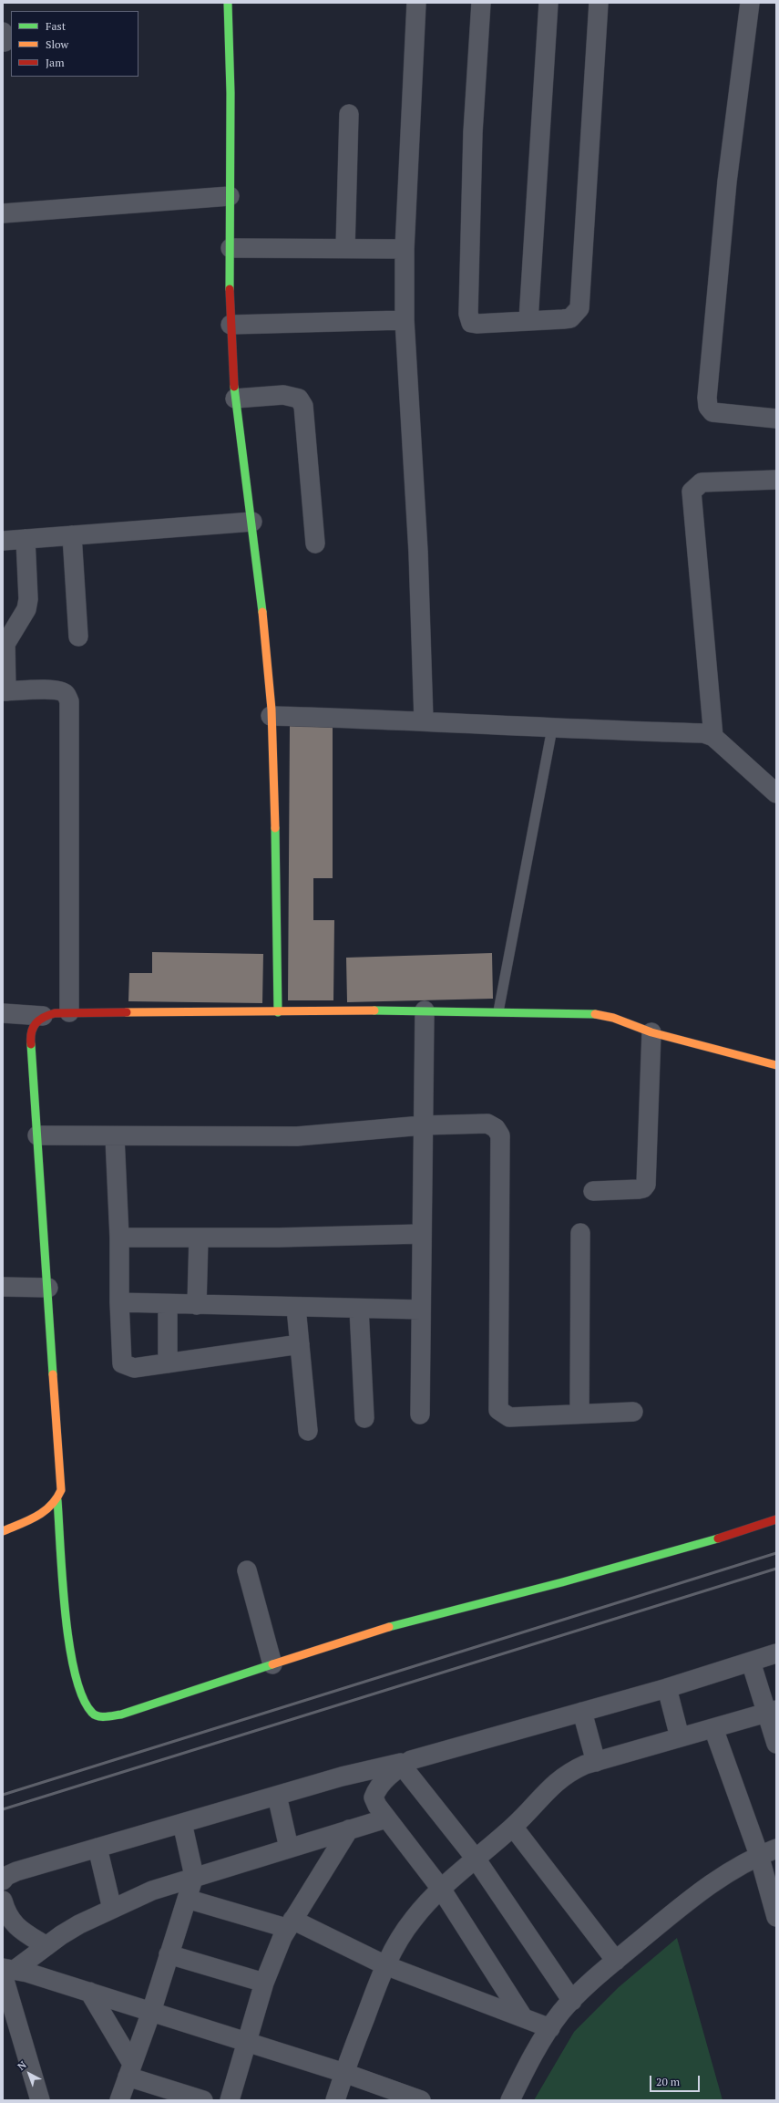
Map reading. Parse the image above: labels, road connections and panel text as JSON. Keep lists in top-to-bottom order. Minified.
{"legend":["Fast","Slow","Jam"],"scale_bar":"20 m","north":"top left"}
